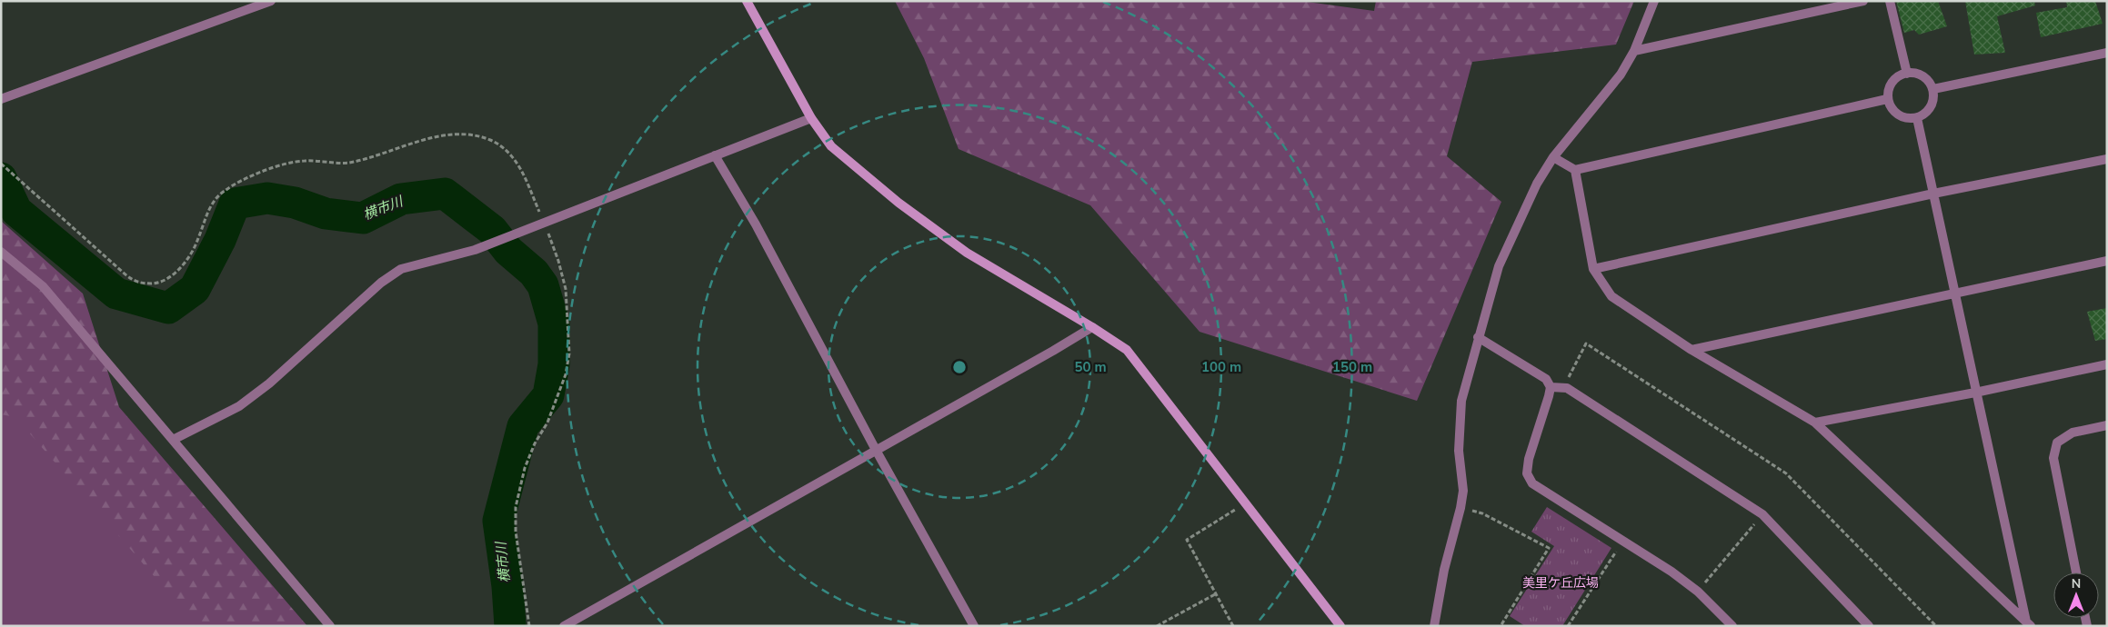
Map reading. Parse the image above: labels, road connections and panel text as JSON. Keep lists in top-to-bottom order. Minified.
{"water":["横市川"],"parks":["美里ケ丘広場"],"north":"top","rings":["50 m","100 m","150 m"]}
